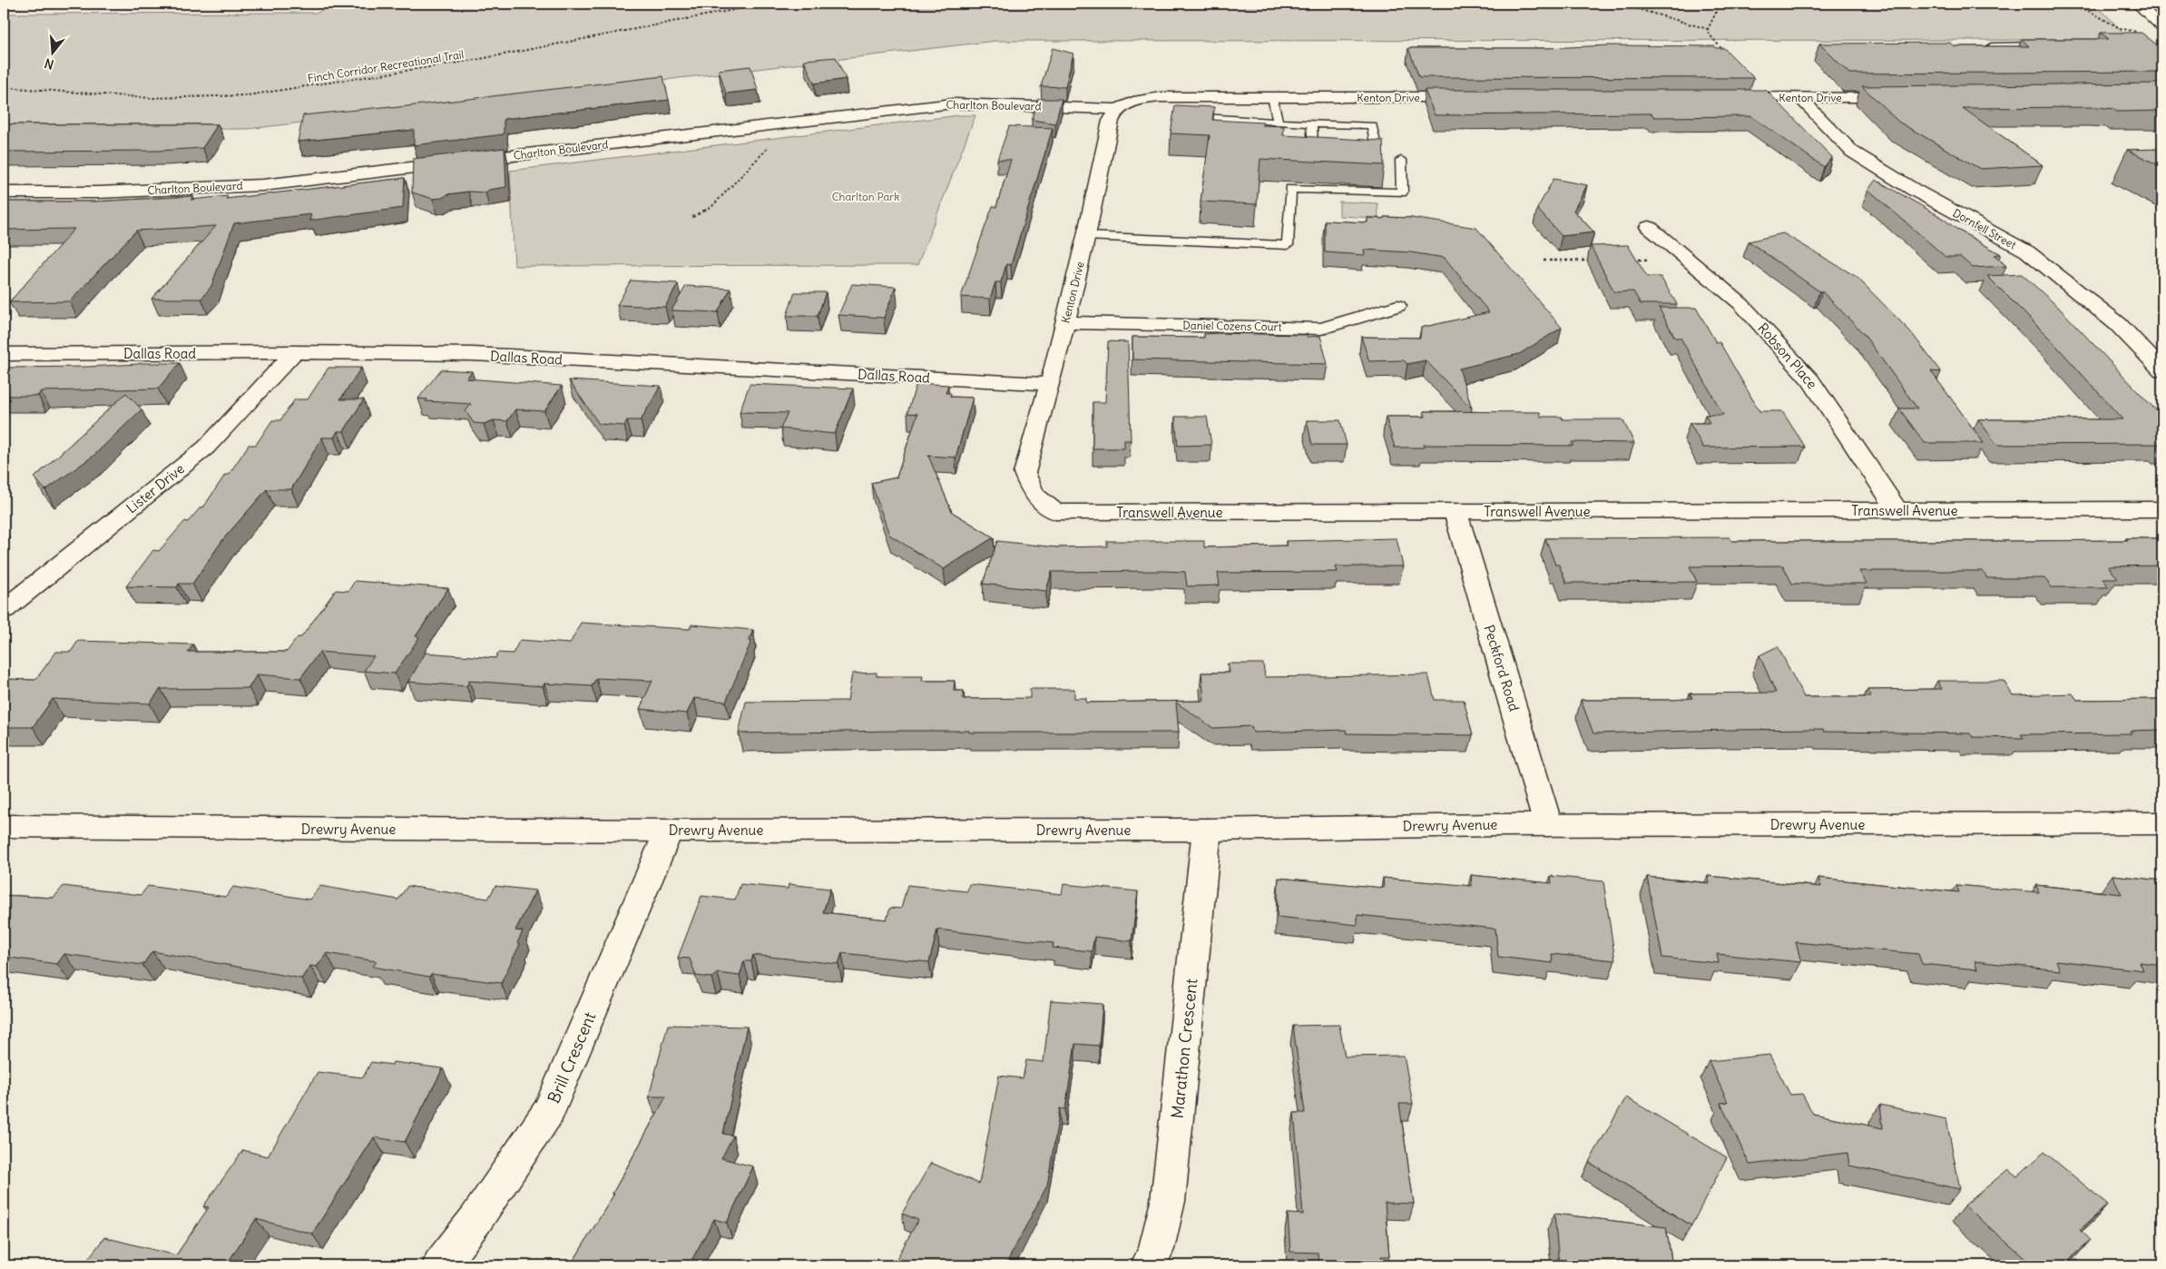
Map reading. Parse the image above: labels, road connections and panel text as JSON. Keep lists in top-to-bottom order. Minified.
{"streets":{"street":["Kenton Drive","Charlton Boulevard","Dornfell Street","Daniel Cozens Court","Dallas Road","Robson Place","Lister Drive","Transwell Avenue","Peckford Road","Drewry Avenue","Marathon Crescent","Brill Crescent"],"path":["Finch Corridor Recreational Trail"]},"crossings":[["Kenton Drive","Charlton Boulevard"],["Kenton Drive","Dornfell Street"],["Kenton Drive","Daniel Cozens Court"],["Kenton Drive","Dallas Road"],["Kenton Drive","Transwell Avenue"],["Dallas Road","Lister Drive"],["Dallas Road","Transwell Avenue"],["Robson Place","Transwell Avenue"],["Transwell Avenue","Peckford Road"],["Peckford Road","Drewry Avenue"],["Drewry Avenue","Marathon Crescent"],["Drewry Avenue","Brill Crescent"]],"parks":["Charlton Park"],"north":"bottom"}
